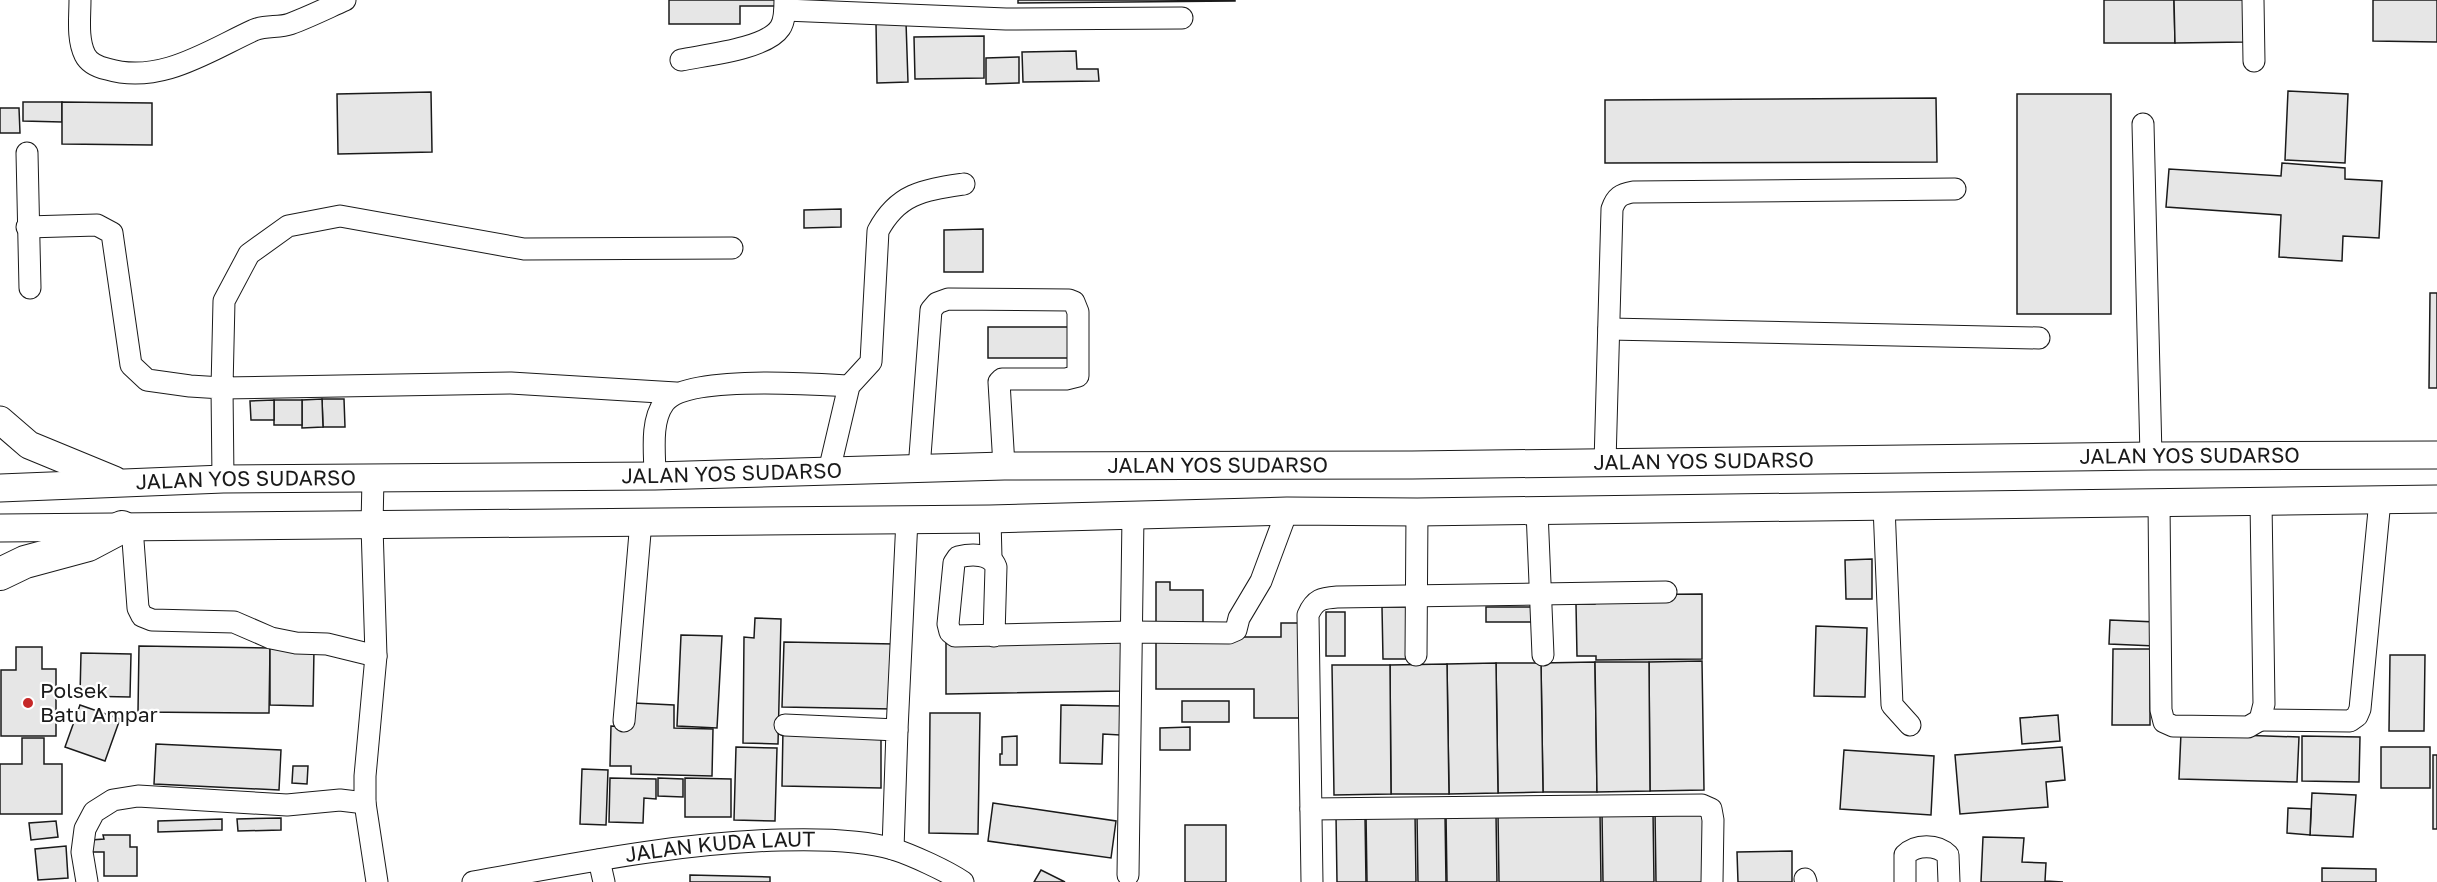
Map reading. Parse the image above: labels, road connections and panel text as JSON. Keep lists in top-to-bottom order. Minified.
{"streets":{"main road":["JALAN YOS SUDARSO"],"street":["JALAN KUDA LAUT"]},"places":["Polsek Batu Ampar"]}
